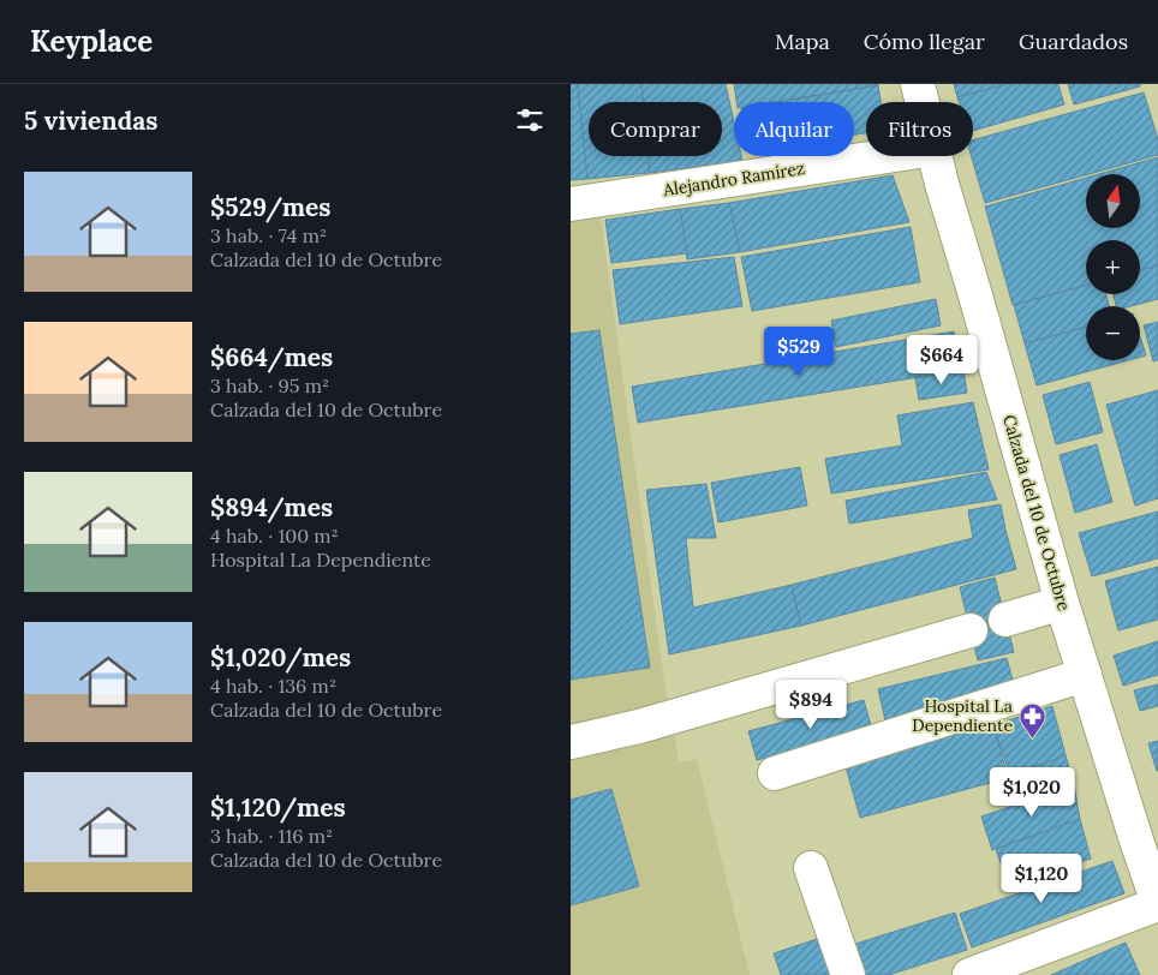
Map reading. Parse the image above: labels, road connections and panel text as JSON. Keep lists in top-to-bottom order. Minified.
{"streets":{"main road":["Alejandro Ramírez","Calzada del 10 de Octubre"]},"places":{"pharmacy":["Hospital La Dependiente"]},"north":"top","page":{"header":"Keyplace","nav":["Mapa","Cómo llegar","Guardados"],"heading":"5 viviendas","chip":["Comprar","Alquilar","Filtros"],"list":[{"name":"$529/mes","note":"3 hab. · 74 m² · Calzada del 10 de Octubre"},{"name":"$664/mes","note":"3 hab. · 95 m² · Calzada del 10 de Octubre"},{"name":"$894/mes","note":"4 hab. · 100 m² · Hospital La Dependiente"},{"name":"$1,020/mes","note":"4 hab. · 136 m² · Calzada del 10 de Octubre"},{"name":"$1,120/mes","note":"3 hab. · 116 m² · Calzada del 10 de Octubre"}],"map_buttons":["+","−"],"price":["$529","$664","$894","$1,020","$1,120"]}}
